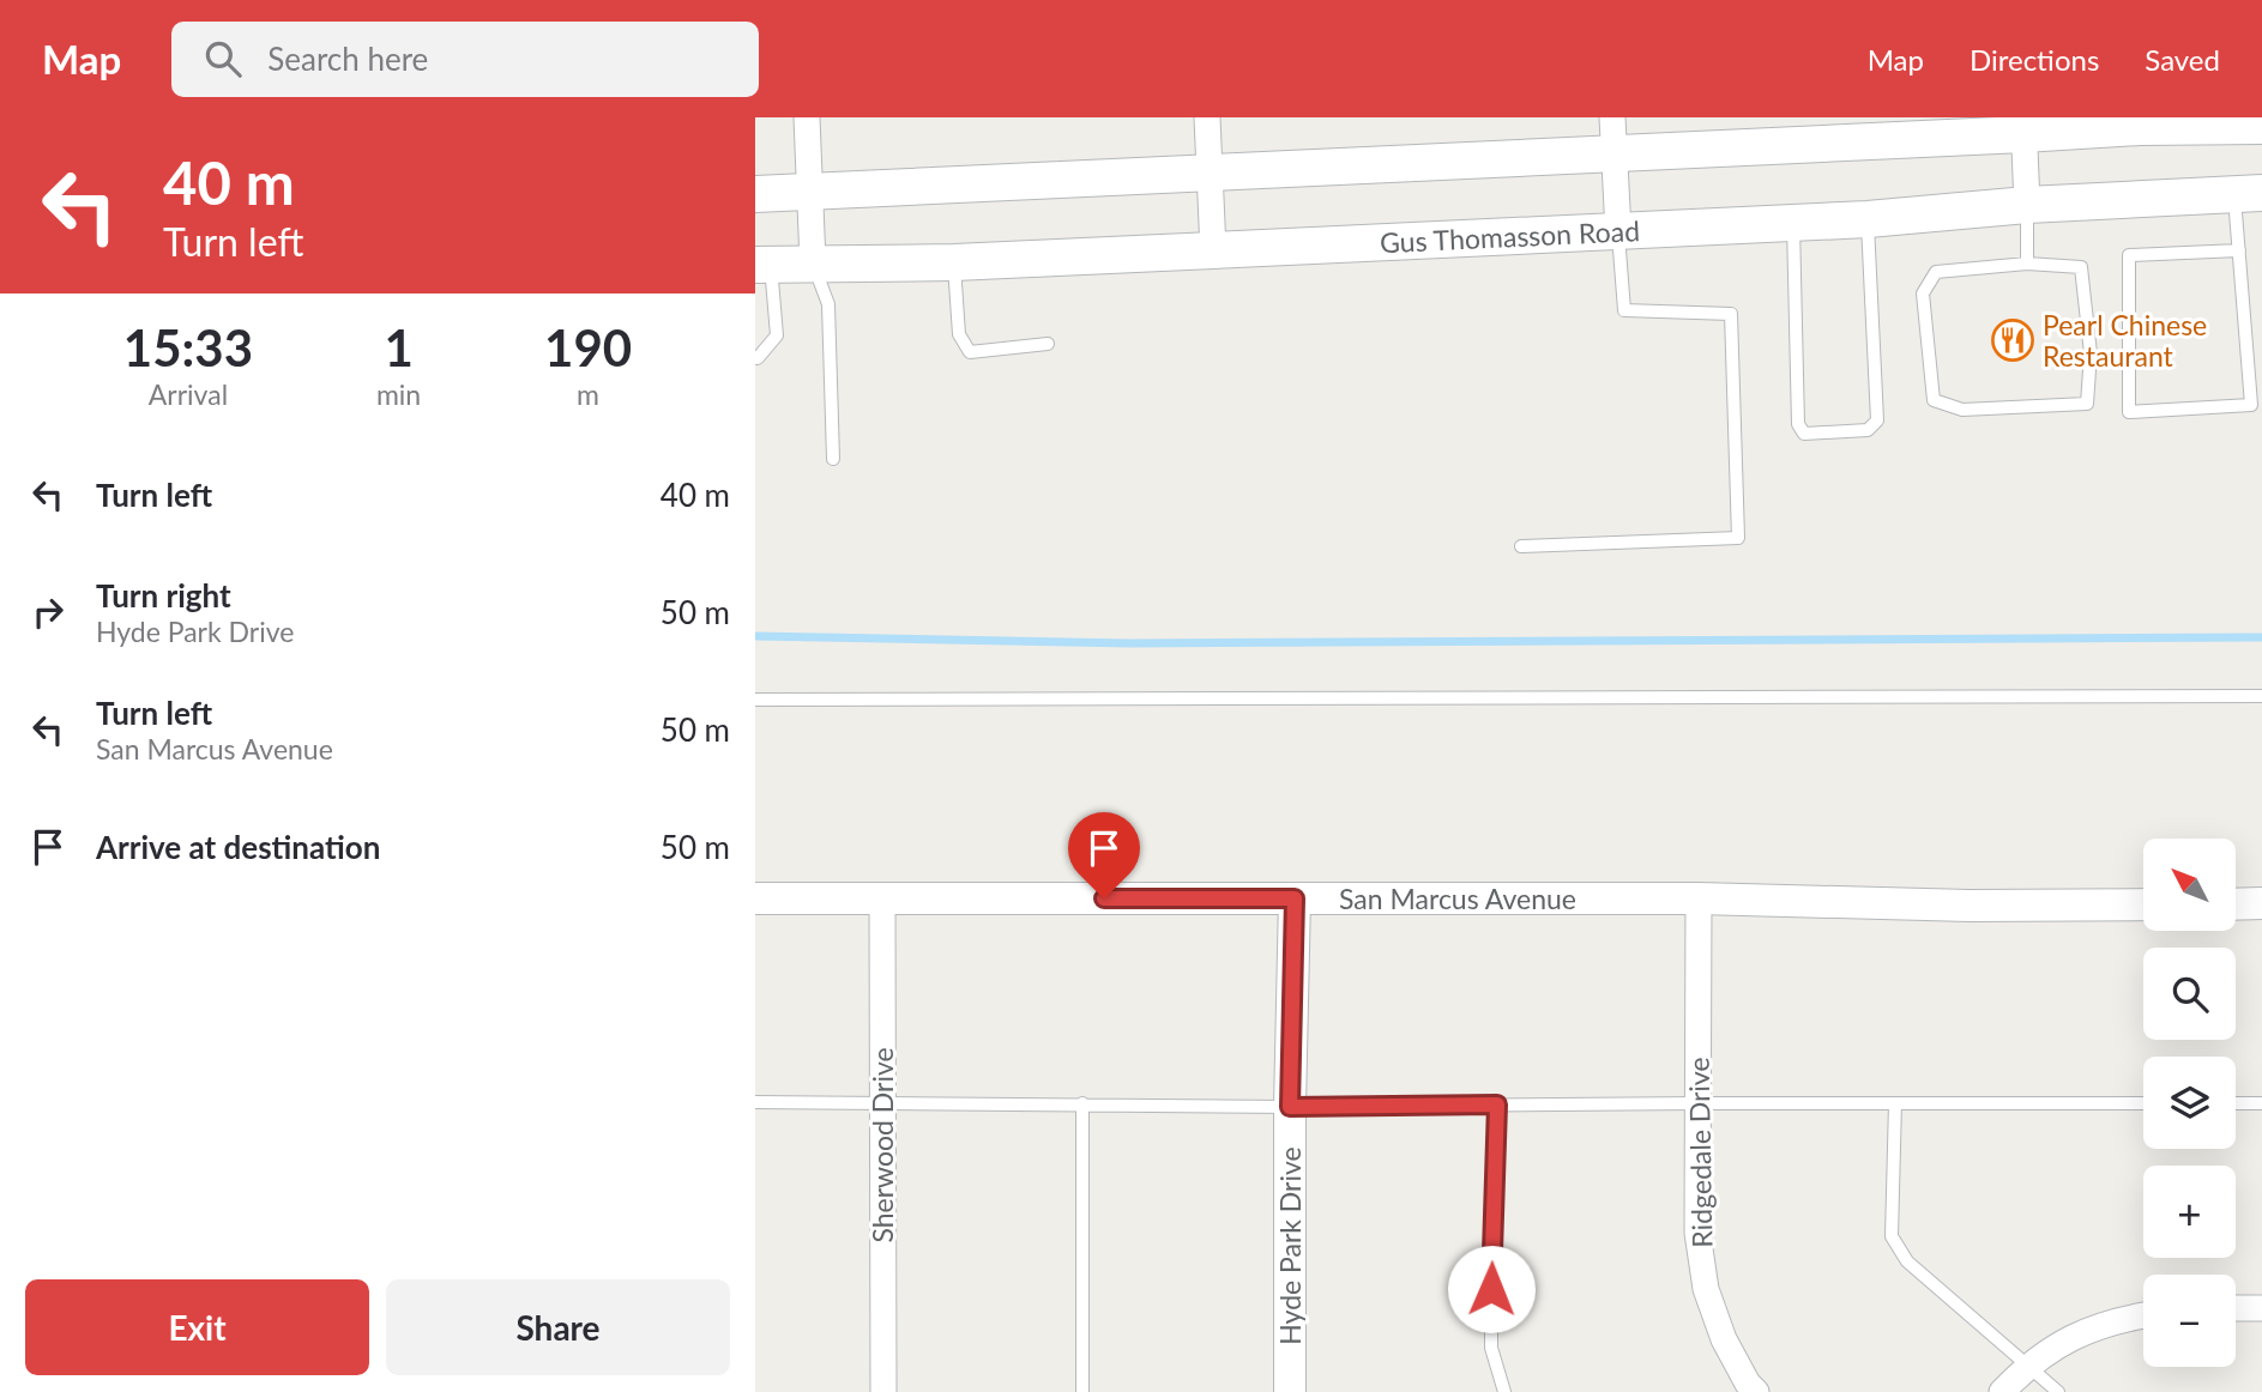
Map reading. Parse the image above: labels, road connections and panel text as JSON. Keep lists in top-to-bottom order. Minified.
{"streets":{"main road":["Gus Thomasson Road"],"street":["San Marcus Avenue","Sherwood Drive","Ridgedale Drive","Hyde Park Drive"]},"crossings":[["San Marcus Avenue","Sherwood Drive"],["San Marcus Avenue","Ridgedale Drive"],["San Marcus Avenue","Hyde Park Drive"]],"places":{"restaurant":["Pearl Chinese Restaurant"]},"north":"top left","page":{"header":"Map","search":"Search here","nav":["Map","Directions","Saved"],"turn":["40 m","Turn left"],"eta":["15:33","Arrival","1","min","190","m"],"list":[{"name":"Turn left","value":"40 m"},{"name":"Turn right","note":"Hyde Park Drive","value":"50 m"},{"name":"Turn left","note":"San Marcus Avenue","value":"50 m"},{"name":"Arrive at destination","value":"50 m"}],"map_buttons":["+","−"],"buttons":["Exit","Share"]}}
